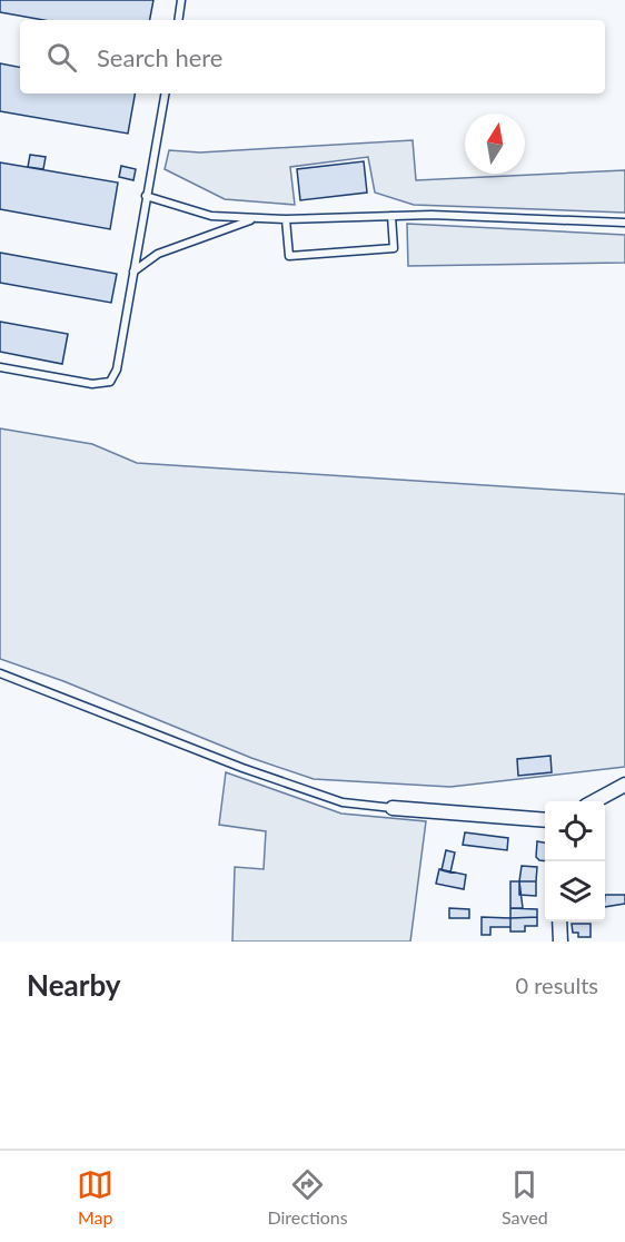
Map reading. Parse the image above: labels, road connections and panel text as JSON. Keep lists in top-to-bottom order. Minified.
{"north":"top","page":{"search":"Search here","heading":["Nearby","0 results"],"nav":["Map","Directions","Saved"]}}
